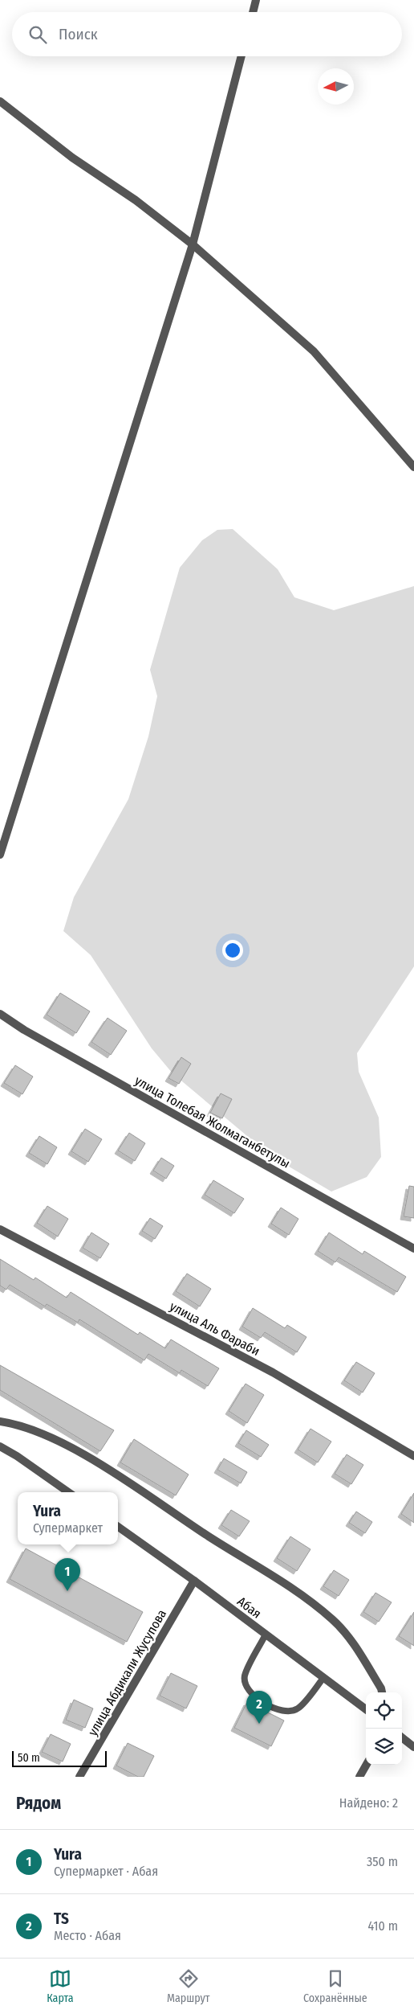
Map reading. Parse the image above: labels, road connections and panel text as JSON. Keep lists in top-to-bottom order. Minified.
{"streets":{"street":["улица Толебая Жолмаганбетулы","улица Аль Фараби","Абая","улица Абдикали Жусупова"]},"crossings":[["Абая","улица Абдикали Жусупова"]],"scale_bar":"50 m","north":"left","page":{"search":"Поиск","popup":["Yura","Супермаркет"],"pins":["1","2"],"scale":"50 m","heading":["Рядом","Найдено: 2"],"list":[{"mark":"1","name":"Yura","note":"Супермаркет · Абая","value":"350 m"},{"mark":"2","name":"TS","note":"Место · Абая","value":"410 m"}],"nav":["Карта","Маршрут","Сохранённые"]}}
